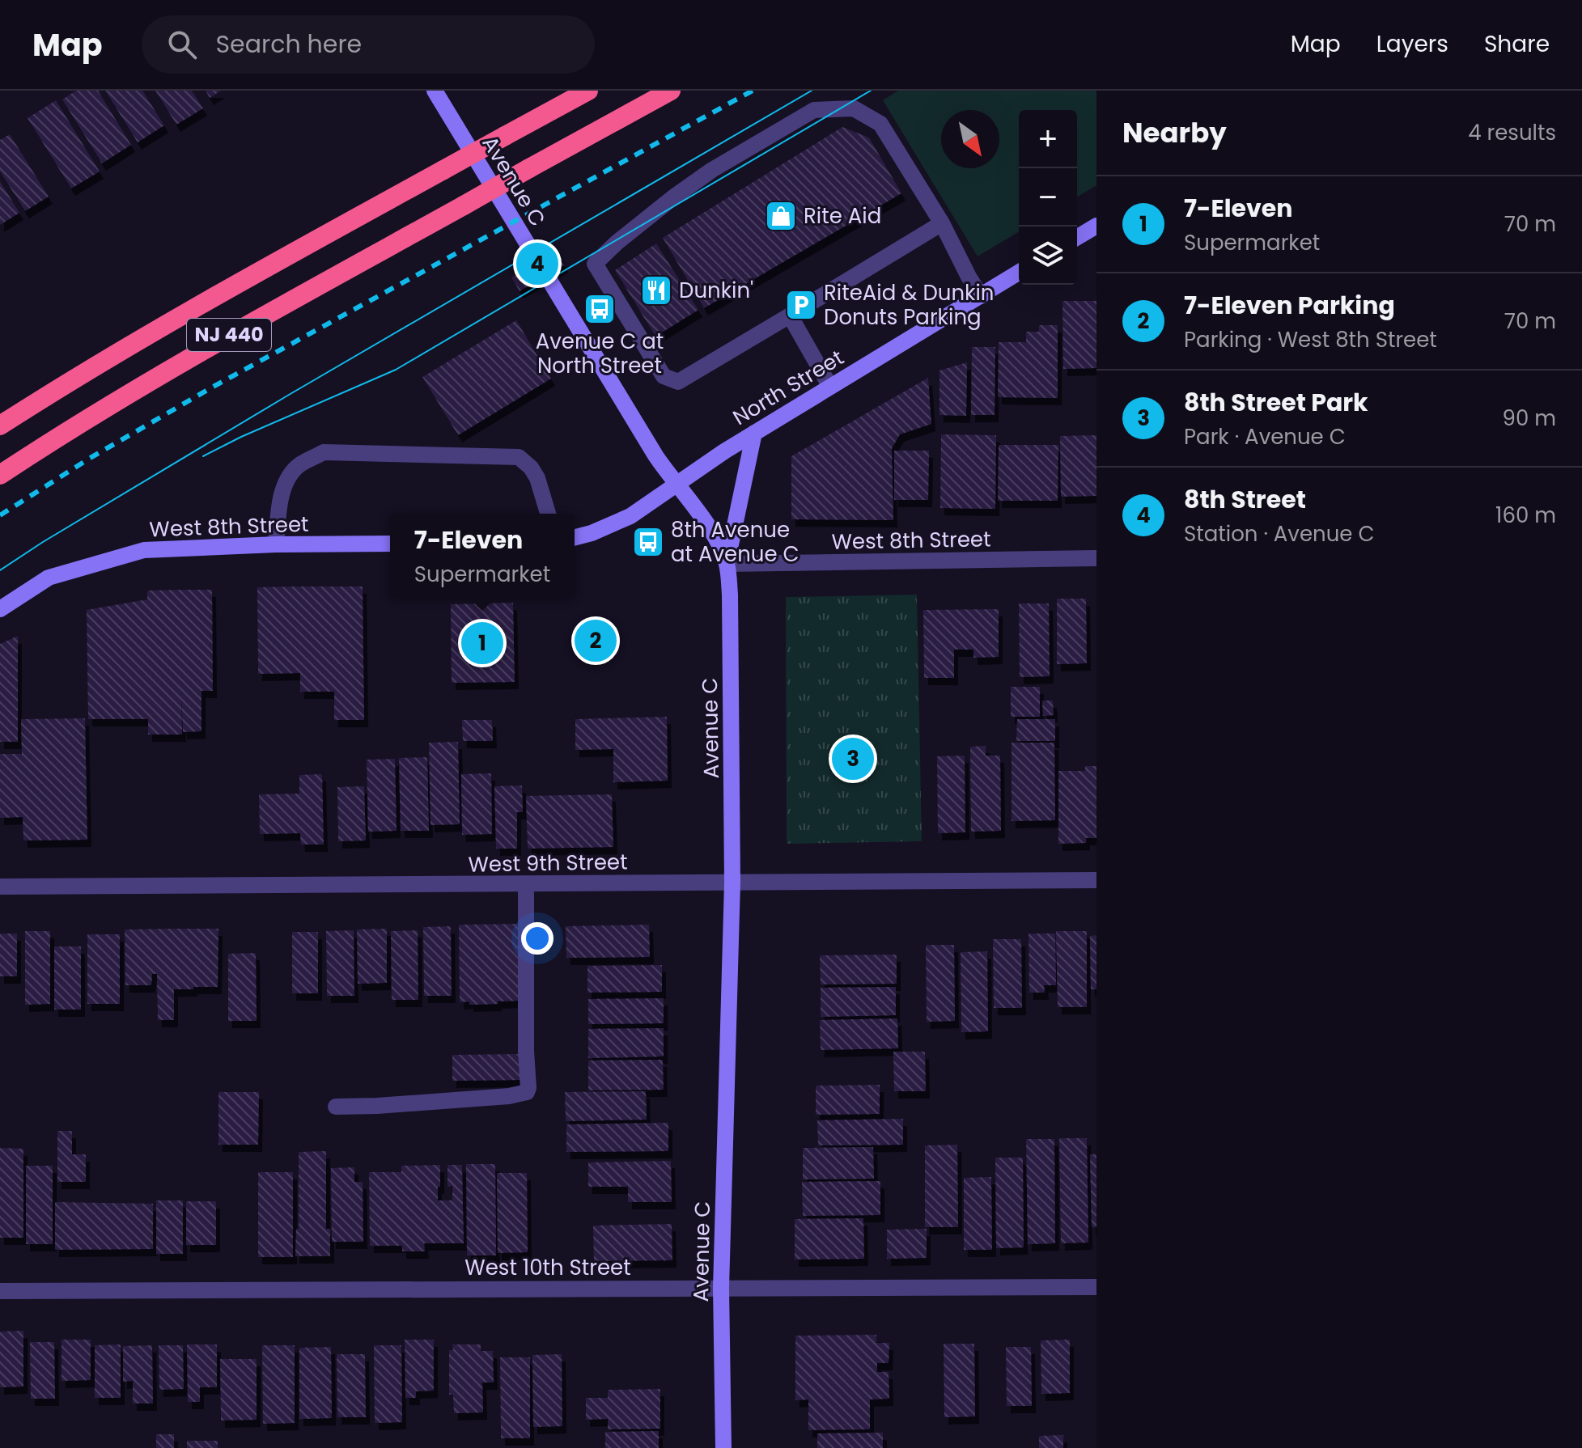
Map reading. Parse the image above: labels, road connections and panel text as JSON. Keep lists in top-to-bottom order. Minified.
{"streets":{"highway":["NJ 440"],"main road":["Avenue C","North Street","West 8th Street"],"street":["West 9th Street","West 10th Street"]},"crossings":[["Avenue C","North Street"],["Avenue C","West 8th Street"],["Avenue C","West 9th Street"],["Avenue C","West 10th Street"]],"places":{"shop":["Rite Aid"],"restaurant":["Dunkin'"],"parking":["RiteAid & Dunkin Donuts Parking"],"bus stop":["Avenue C at North Street","8th Avenue at Avenue C"]},"north":"bottom right","page":{"header":"Map","search":"Search here","nav":["Map","Layers","Share"],"heading":["Nearby","4 results"],"map_buttons":["+","−"],"list":[{"mark":"1","name":"7-Eleven","note":"Supermarket","value":"70 m"},{"mark":"2","name":"7-Eleven Parking","note":"Parking · West 8th Street","value":"70 m"},{"mark":"3","name":"8th Street Park","note":"Park · Avenue C","value":"90 m"},{"mark":"4","name":"8th Street","note":"Station · Avenue C","value":"160 m"}],"pins":["4","2","1","3"],"popup":["7-Eleven","Supermarket"]}}
